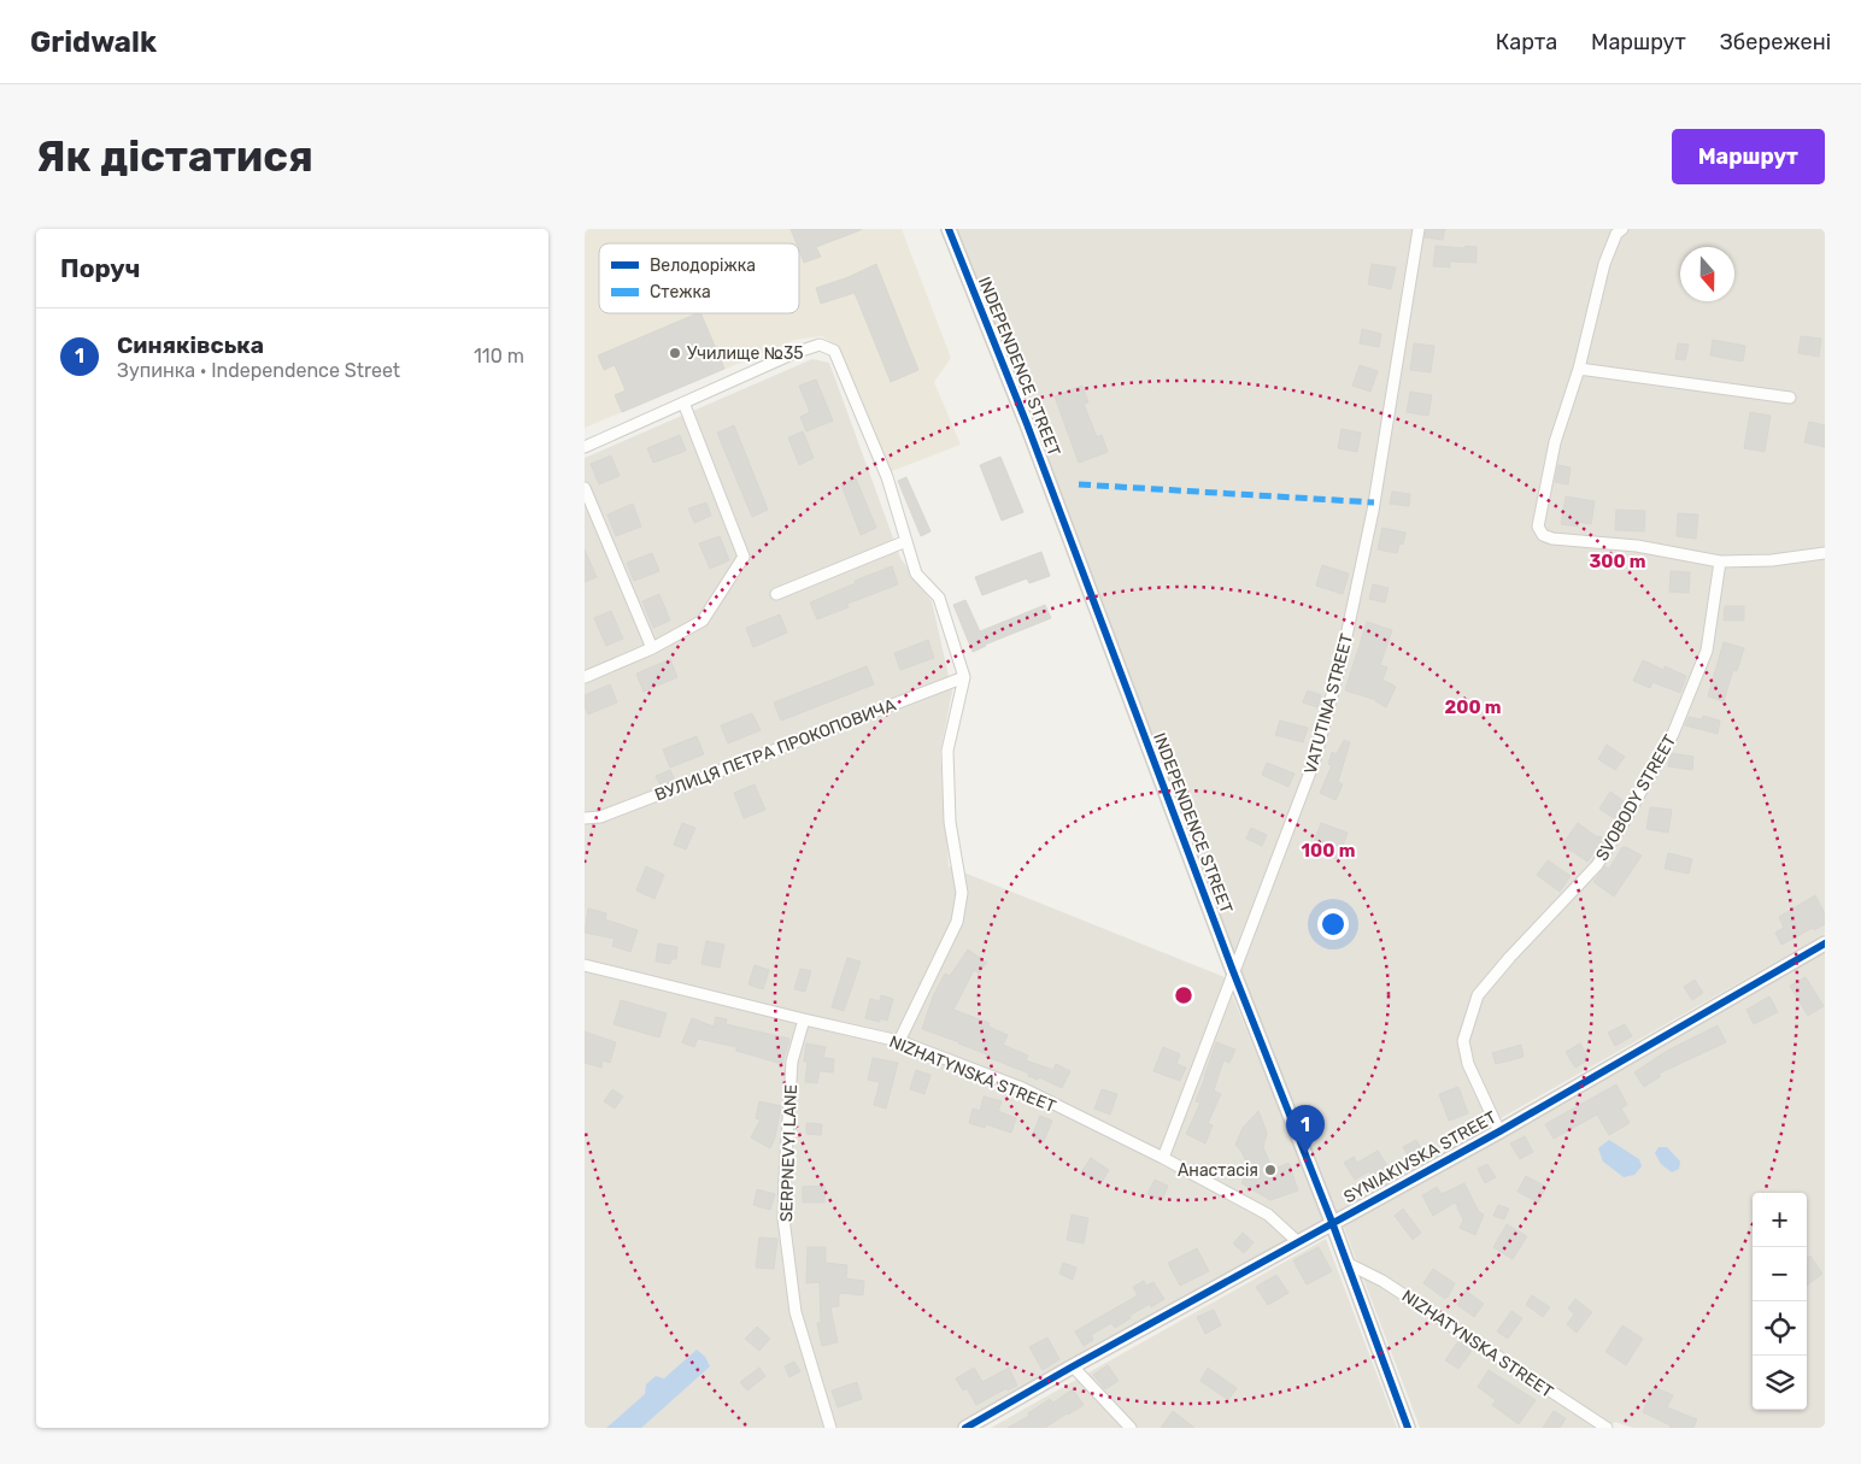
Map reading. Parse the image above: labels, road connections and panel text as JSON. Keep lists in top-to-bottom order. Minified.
{"streets":{"street":["INDEPENDENCE STREET","VATUTINA STREET","ВУЛИЦЯ ПЕТРА ПРОКОПОВИЧА","SVOBODY STREET","NIZHATYNSKA STREET","SERPNEVYI LANE","SYNIAKIVSKA STREET"]},"crossings":[["INDEPENDENCE STREET","VATUTINA STREET"],["INDEPENDENCE STREET","NIZHATYNSKA STREET"],["INDEPENDENCE STREET","SYNIAKIVSKA STREET"],["VATUTINA STREET","NIZHATYNSKA STREET"],["SVOBODY STREET","SYNIAKIVSKA STREET"],["NIZHATYNSKA STREET","SERPNEVYI LANE"],["NIZHATYNSKA STREET","SYNIAKIVSKA STREET"]],"places":["Училище №35","Анастасія"],"legend":["Велодоріжка","Стежка"],"north":"bottom","page":{"header":"Gridwalk","nav":["Карта","Маршрут","Збережені"],"buttons":"Маршрут","title":"Як дістатися","heading":"Поруч","list":[{"mark":"1","name":"Синяківська","note":"Зупинка · Independence Street","value":"110 m"}],"pins":"1","map_buttons":["+","−"]},"rings":["300 m","200 m","100 m"]}
